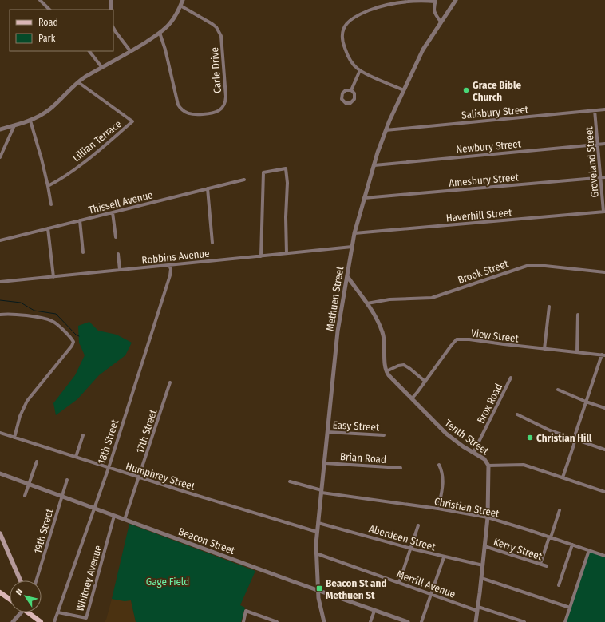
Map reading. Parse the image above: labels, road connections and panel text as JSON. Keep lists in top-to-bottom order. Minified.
{"streets":{"street":["Carle Drive","Salisbury Street","Lillian Terrace","Newbury Street","Groveland Street","Amesbury Street","Thissell Avenue","Haverhill Street","Robbins Avenue","Brook Street","Methuen Street","View Street","Brox Road","Easy Street","17th Street","Tenth Street","18th Street","Brian Road","Humphrey Street","Christian Street","19th Street","Aberdeen Street","Beacon Street","Kerry Street","Whitney Avenue","Merrill Avenue"]},"crossings":[["Salisbury Street","Groveland Street"],["Salisbury Street","Methuen Street"],["Newbury Street","Groveland Street"],["Newbury Street","Methuen Street"],["Groveland Street","Amesbury Street"],["Groveland Street","Haverhill Street"],["Amesbury Street","Methuen Street"],["Haverhill Street","Methuen Street"],["Robbins Avenue","Methuen Street"],["Robbins Avenue","18th Street"],["Methuen Street","Easy Street"],["Methuen Street","Brian Road"],["Methuen Street","Humphrey Street"],["Methuen Street","Christian Street"],["Methuen Street","Aberdeen Street"],["Methuen Street","Beacon Street"],["Methuen Street","Merrill Avenue"],["View Street","Tenth Street"],["Brox Road","Tenth Street"],["17th Street","Humphrey Street"],["17th Street","Beacon Street"],["Tenth Street","Christian Street"],["Tenth Street","Aberdeen Street"],["Tenth Street","Kerry Street"],["Tenth Street","Merrill Avenue"],["18th Street","Humphrey Street"],["18th Street","Beacon Street"],["18th Street","Whitney Avenue"],["19th Street","Beacon Street"],["Beacon Street","Whitney Avenue"]],"parks":["Gage Field"],"places":{"other":["Grace Bible Church","Christian Hill"],"transit":["Beacon St and Methuen St"]},"legend":["Road","Park"],"north":"top left"}
